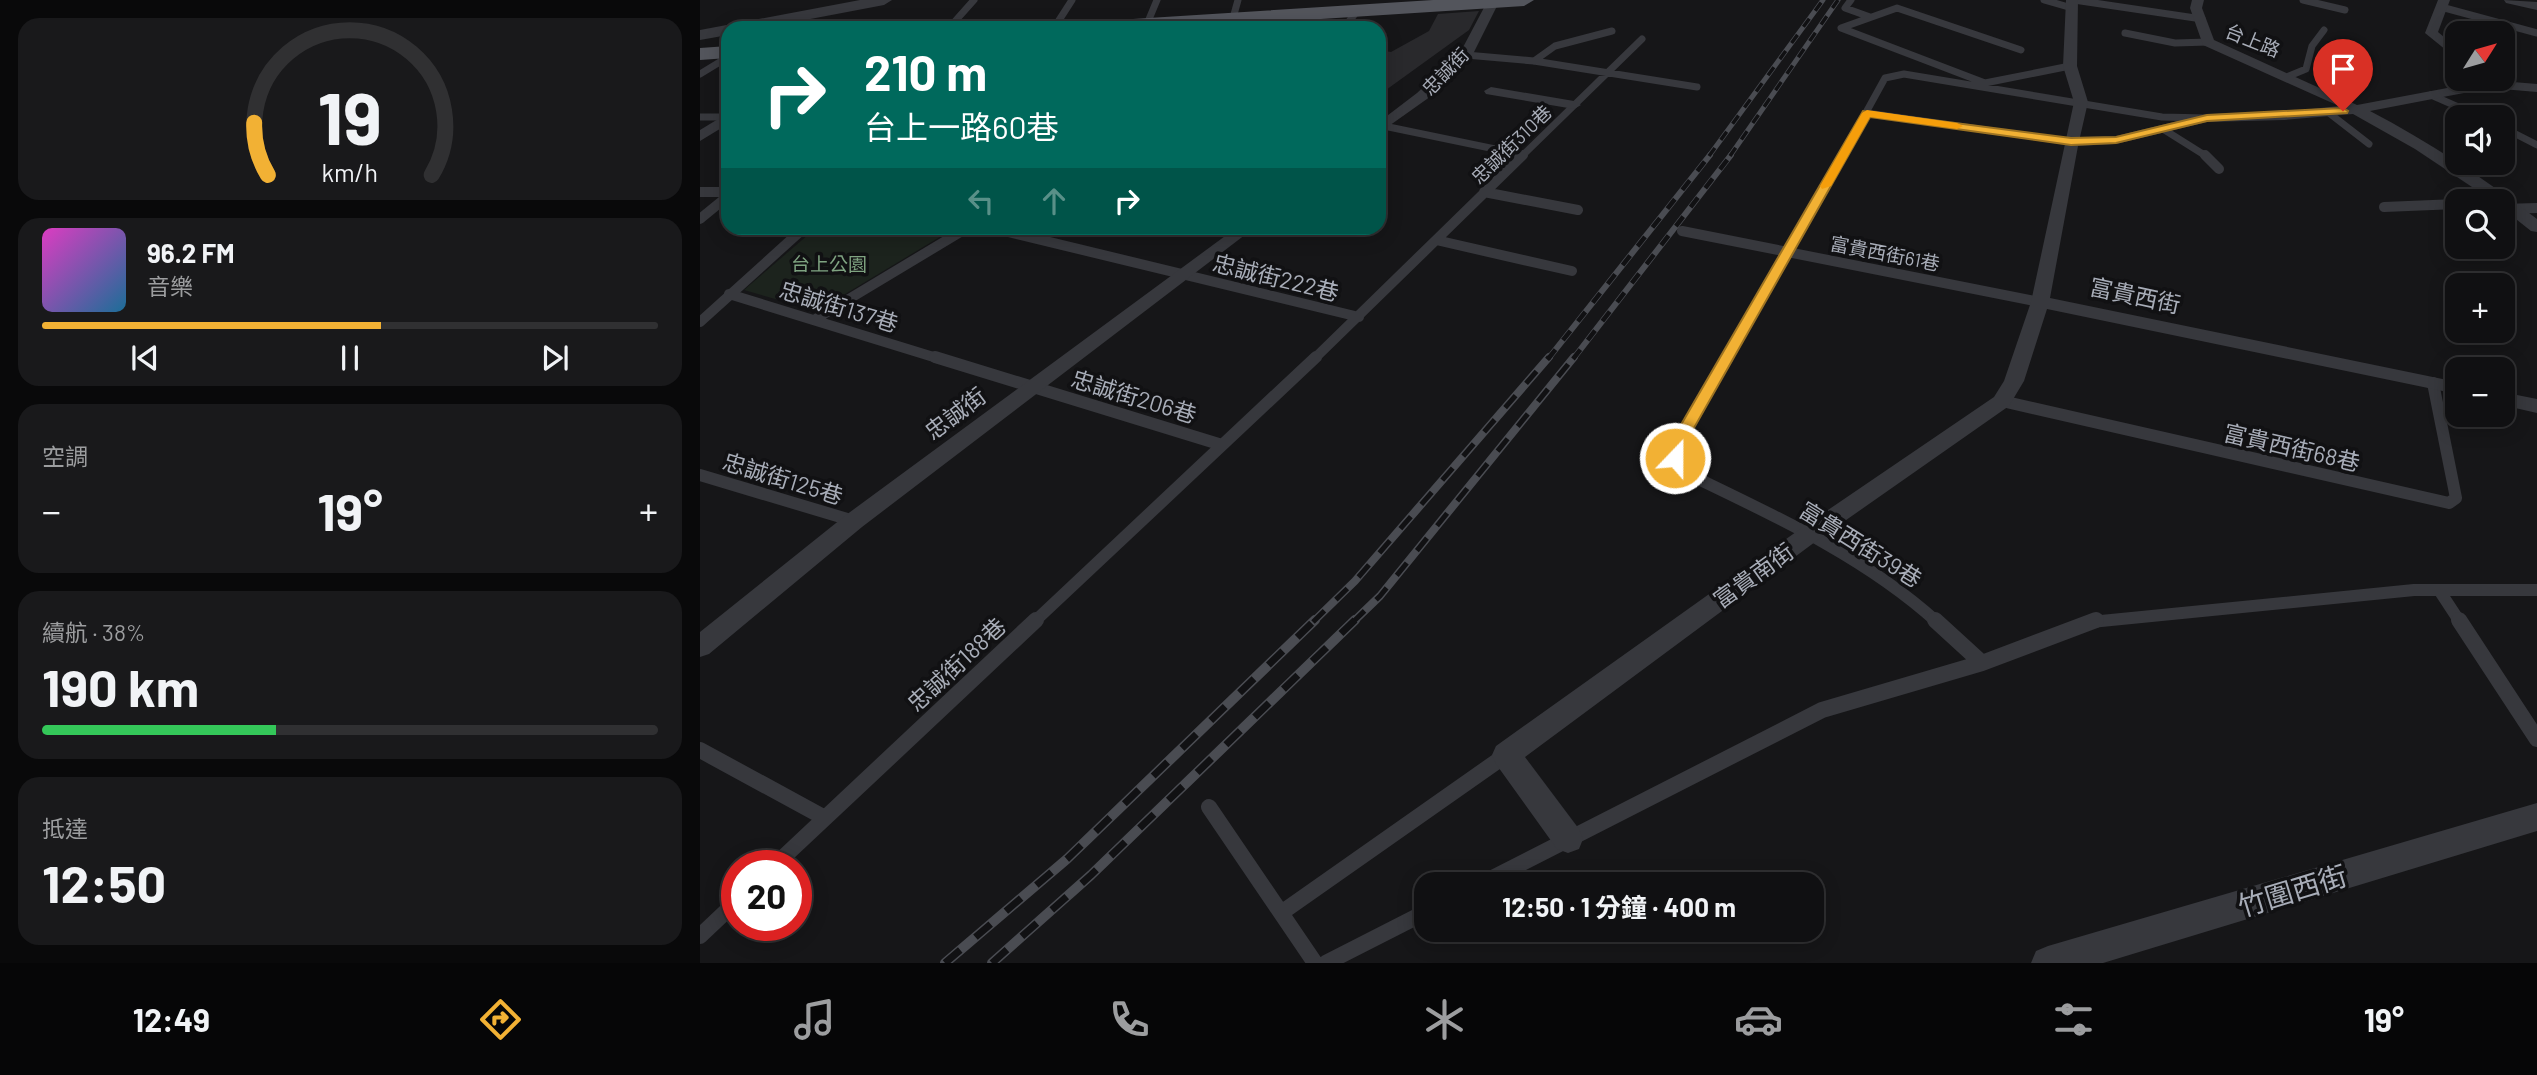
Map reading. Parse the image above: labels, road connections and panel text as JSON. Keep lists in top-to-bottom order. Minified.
{"streets":{"street":["台上路","忠誠街","富貴西街","富貴南街","竹圍西街"],"lane":["忠誠街310巷","富貴西街61巷","忠誠街222巷","忠誠街137巷","忠誠街206巷","富貴西街68巷","忠誠街125巷","富貴西街39巷","忠誠街188巷"]},"crossings":[["忠誠街","忠誠街222巷"],["忠誠街","忠誠街137巷"],["忠誠街","忠誠街206巷"],["忠誠街","忠誠街125巷"],["忠誠街310巷","忠誠街222巷"],["忠誠街310巷","忠誠街206巷"],["忠誠街310巷","忠誠街188巷"],["富貴西街61巷","富貴西街"],["富貴西街61巷","富貴西街39巷"],["富貴西街61巷","富貴南街"],["富貴西街","富貴西街68巷"],["富貴西街","富貴南街"],["忠誠街137巷","忠誠街206巷"],["忠誠街206巷","忠誠街188巷"],["富貴西街68巷","富貴南街"],["富貴西街39巷","富貴南街"]],"parks":["台上公園"],"north":"top right","page":{"map_buttons":["+","−"],"turn":["210 m","台上一路60巷"],"song":["96.2 FM","音樂"],"tile":["空調",["續航 · 38%","190 km"],["抵達","12:50"]],"heat":["−","19°","+"],"limit":"20","trip":"12:50 · 1 分鐘 · 400 m","tabs":["12:49","19°"],"gauge":["19","km/h"]}}
